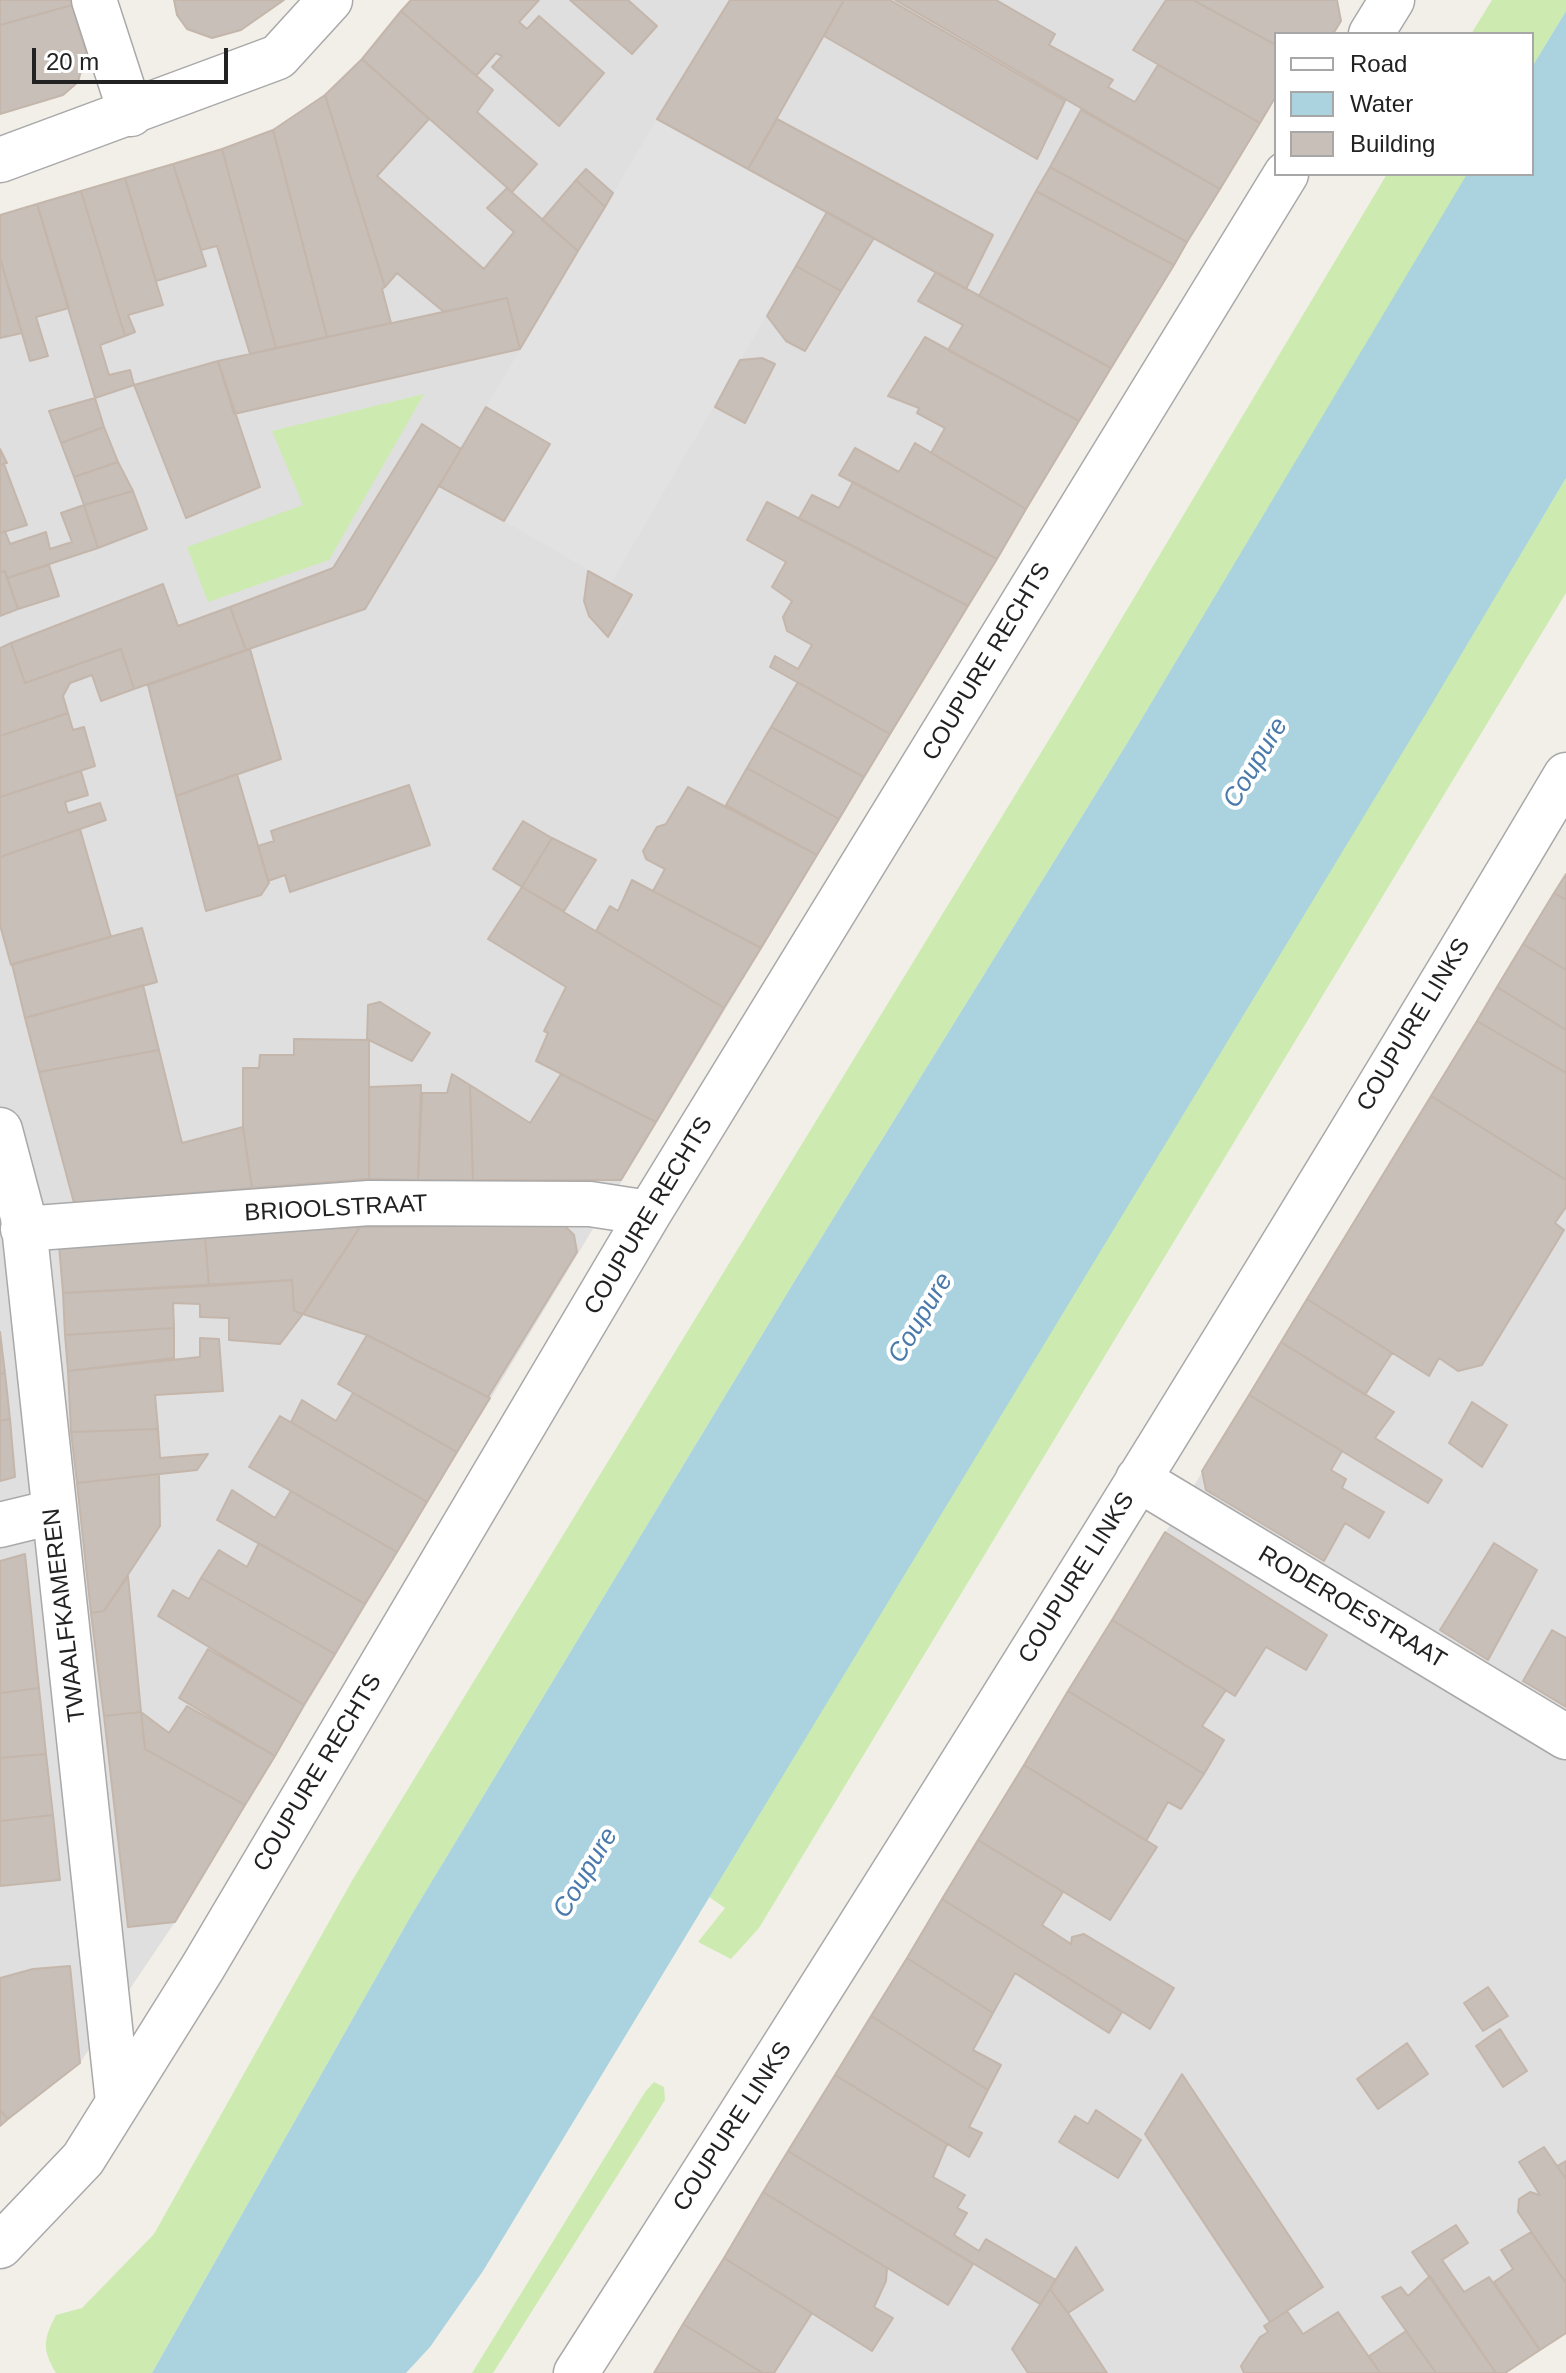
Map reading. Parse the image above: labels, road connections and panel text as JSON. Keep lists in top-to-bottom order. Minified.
{"streets":{"street":["COUPURE RECHTS","COUPURE LINKS","BRIOOLSTRAAT","RODEROESTRAAT","TWAALFKAMEREN"]},"crossings":[["COUPURE RECHTS","BRIOOLSTRAAT"],["COUPURE RECHTS","TWAALFKAMEREN"],["COUPURE LINKS","RODEROESTRAAT"],["BRIOOLSTRAAT","TWAALFKAMEREN"]],"water":["Coupure"],"legend":["Road","Water","Building"],"scale_bar":"20 m"}
